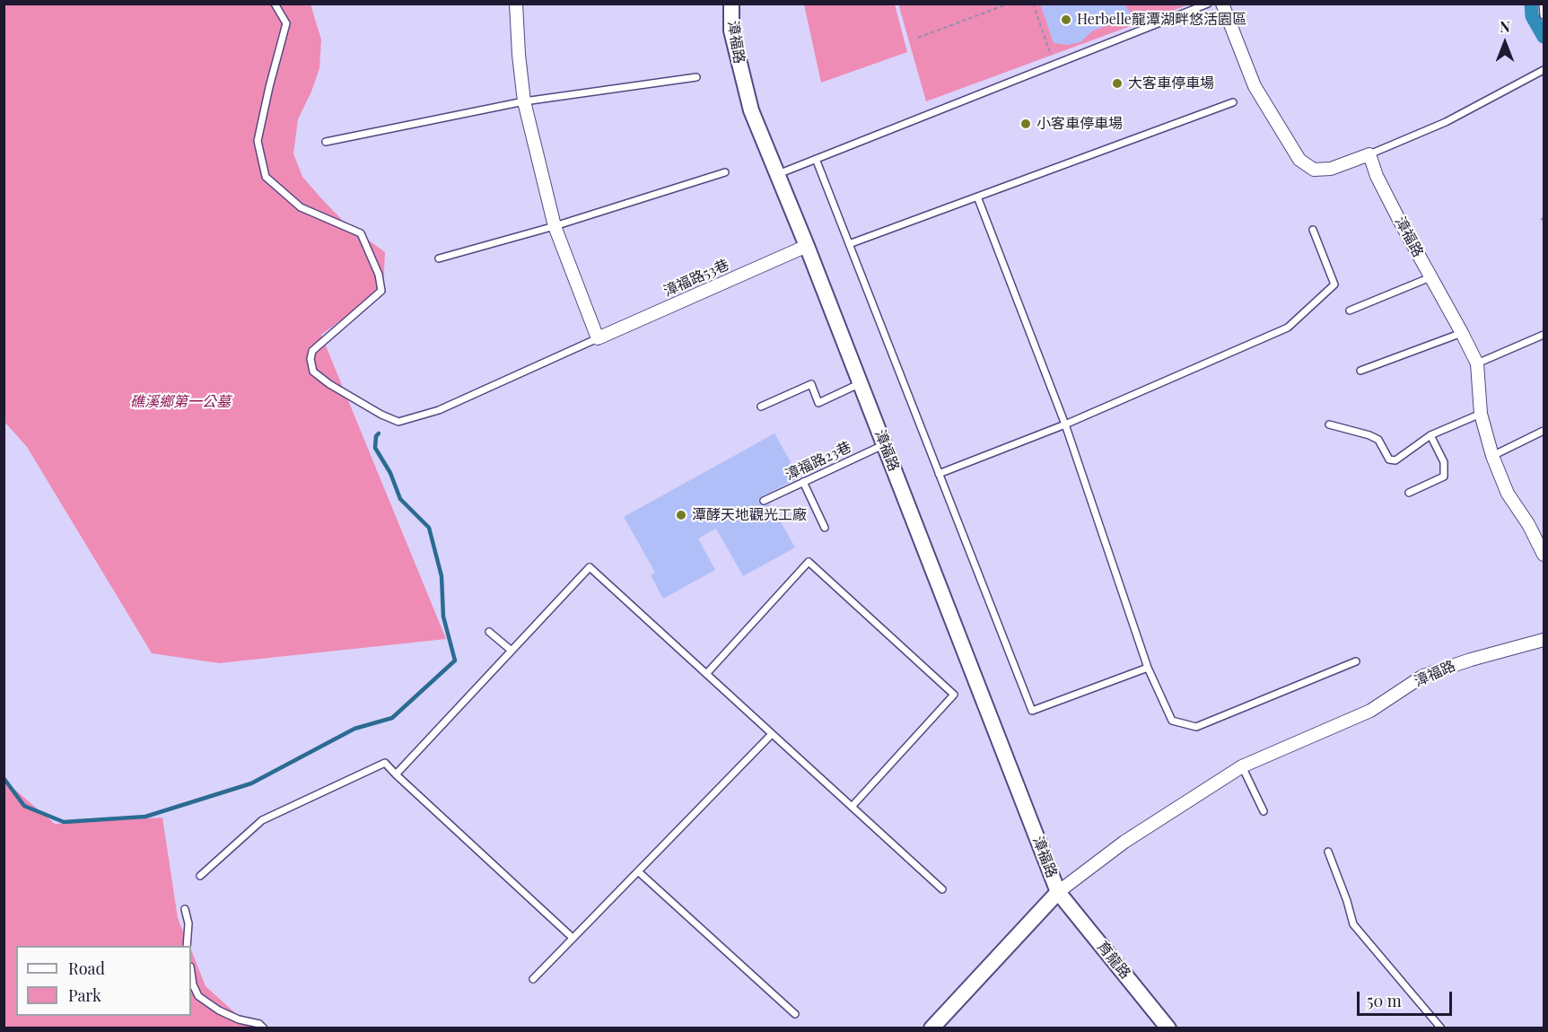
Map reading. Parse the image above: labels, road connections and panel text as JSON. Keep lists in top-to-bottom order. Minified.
{"streets":{"street":["漳福路","漳福路53巷","育龍路"],"lane":["漳福路23巷"]},"crossings":[["漳福路","漳福路53巷"],["漳福路","漳福路23巷"],["漳福路","育龍路"]],"parks":["礁溪鄉第一公墓"],"places":["Herbelle龍潭湖畔悠活園區","大客車停車場","小客車停車場","潭酵天地觀光工廠"],"legend":["Road","Park"],"scale_bar":"50 m","north":"top"}
